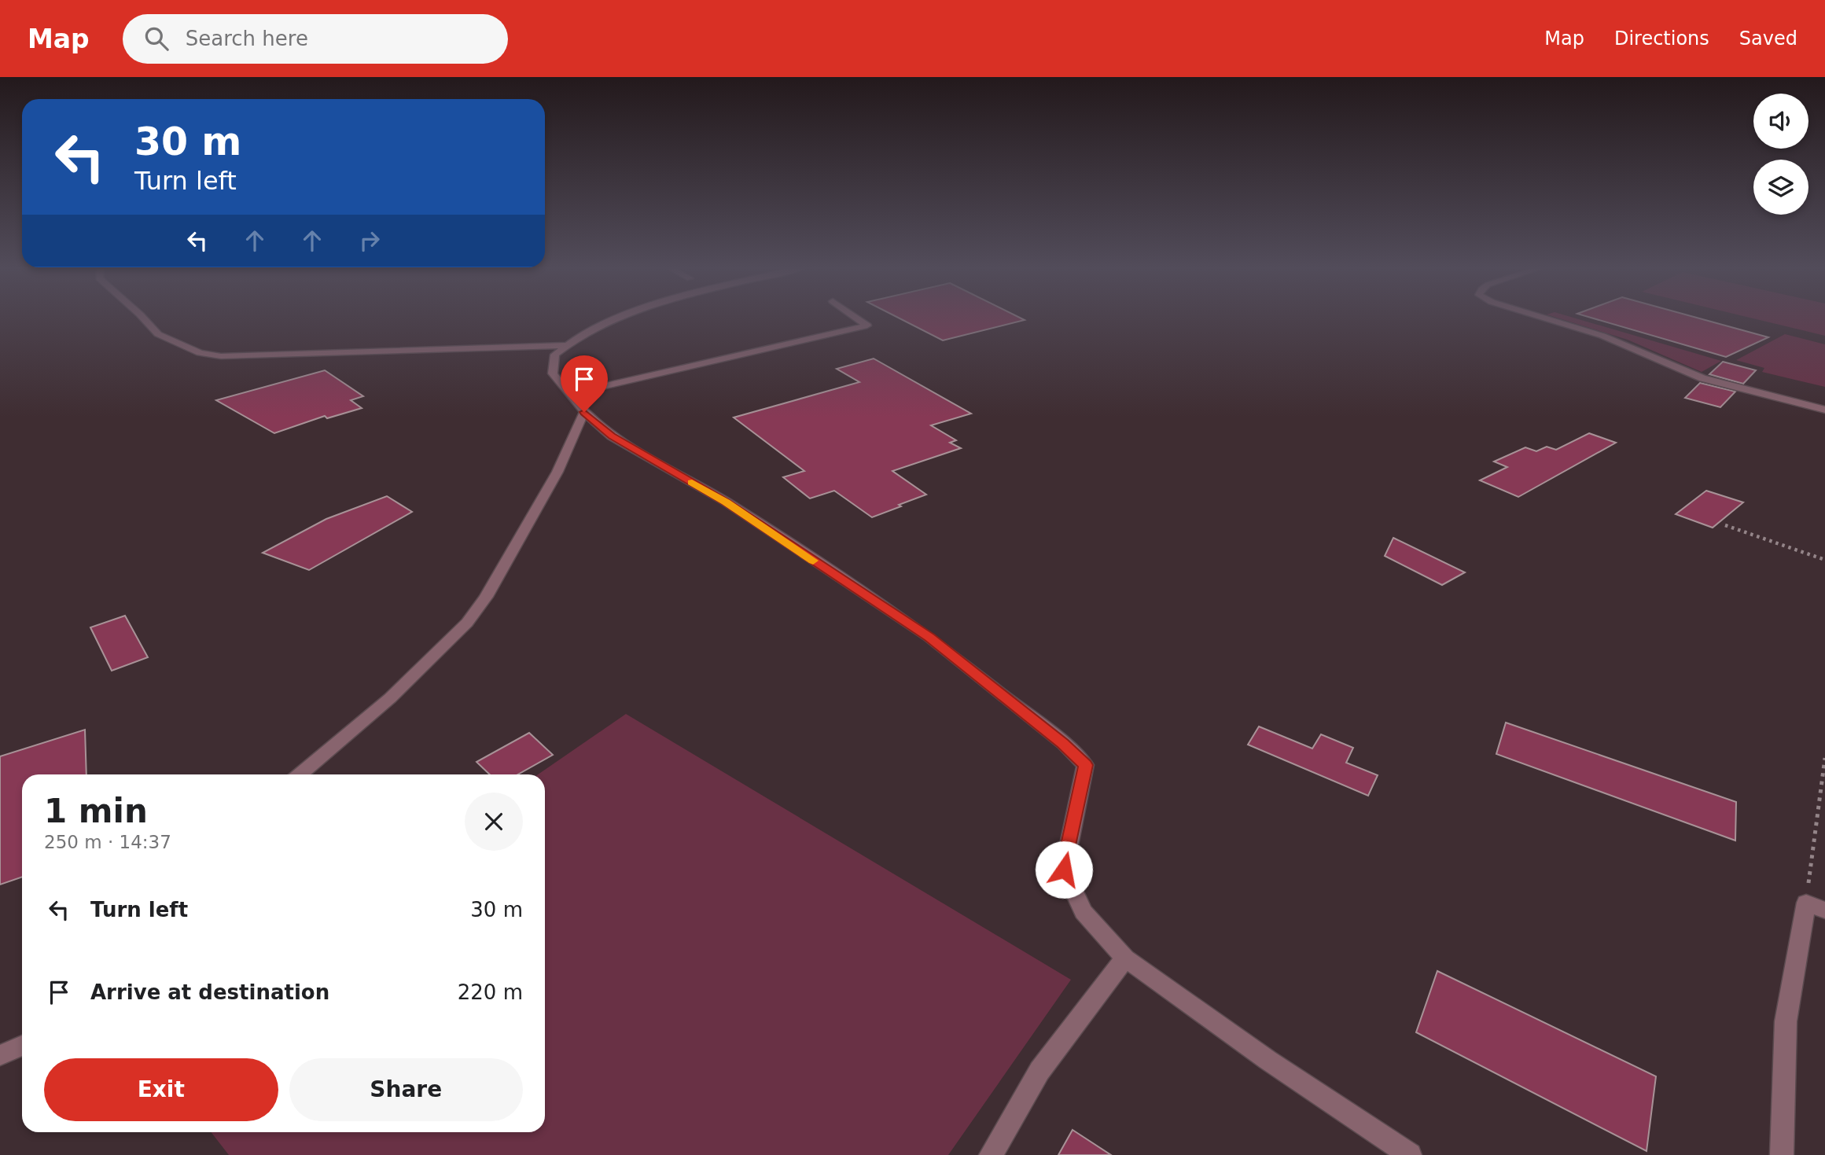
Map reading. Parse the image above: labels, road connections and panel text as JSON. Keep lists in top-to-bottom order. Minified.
{"page":{"header":"Map","search":"Search here","nav":["Map","Directions","Saved"],"turn":["30 m","Turn left"],"heading":["1 min","250 m · 14:37"],"list":[{"name":"Turn left","value":"30 m"},{"name":"Arrive at destination","value":"220 m"}],"buttons":["Exit","Share"]}}
